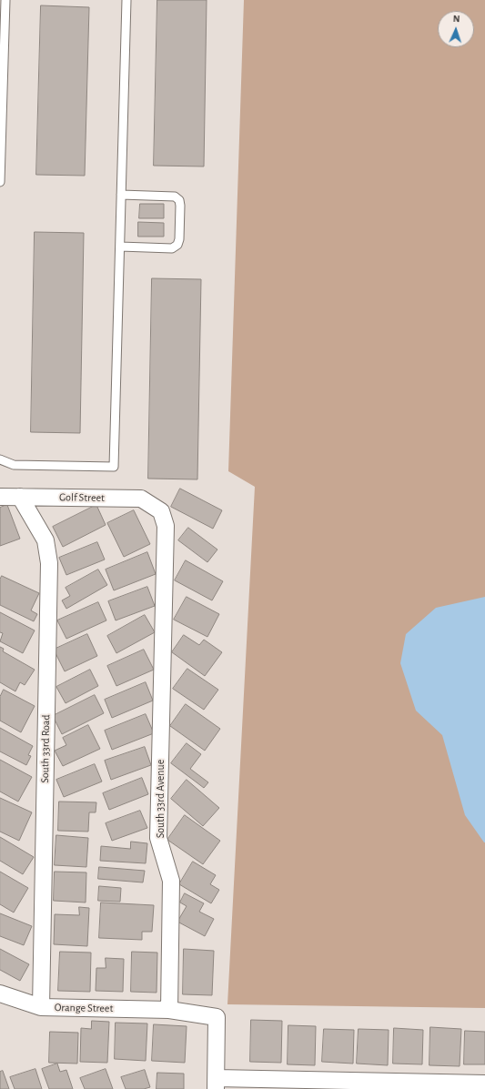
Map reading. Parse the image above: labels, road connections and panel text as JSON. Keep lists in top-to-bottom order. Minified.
{"streets":{"street":["Golf Street","South 33rd Road","South 33rd Avenue","Orange Street"]},"crossings":[["Golf Street","South 33rd Road"],["Golf Street","South 33rd Avenue"],["South 33rd Road","Orange Street"],["South 33rd Avenue","Orange Street"]],"north":"top"}
